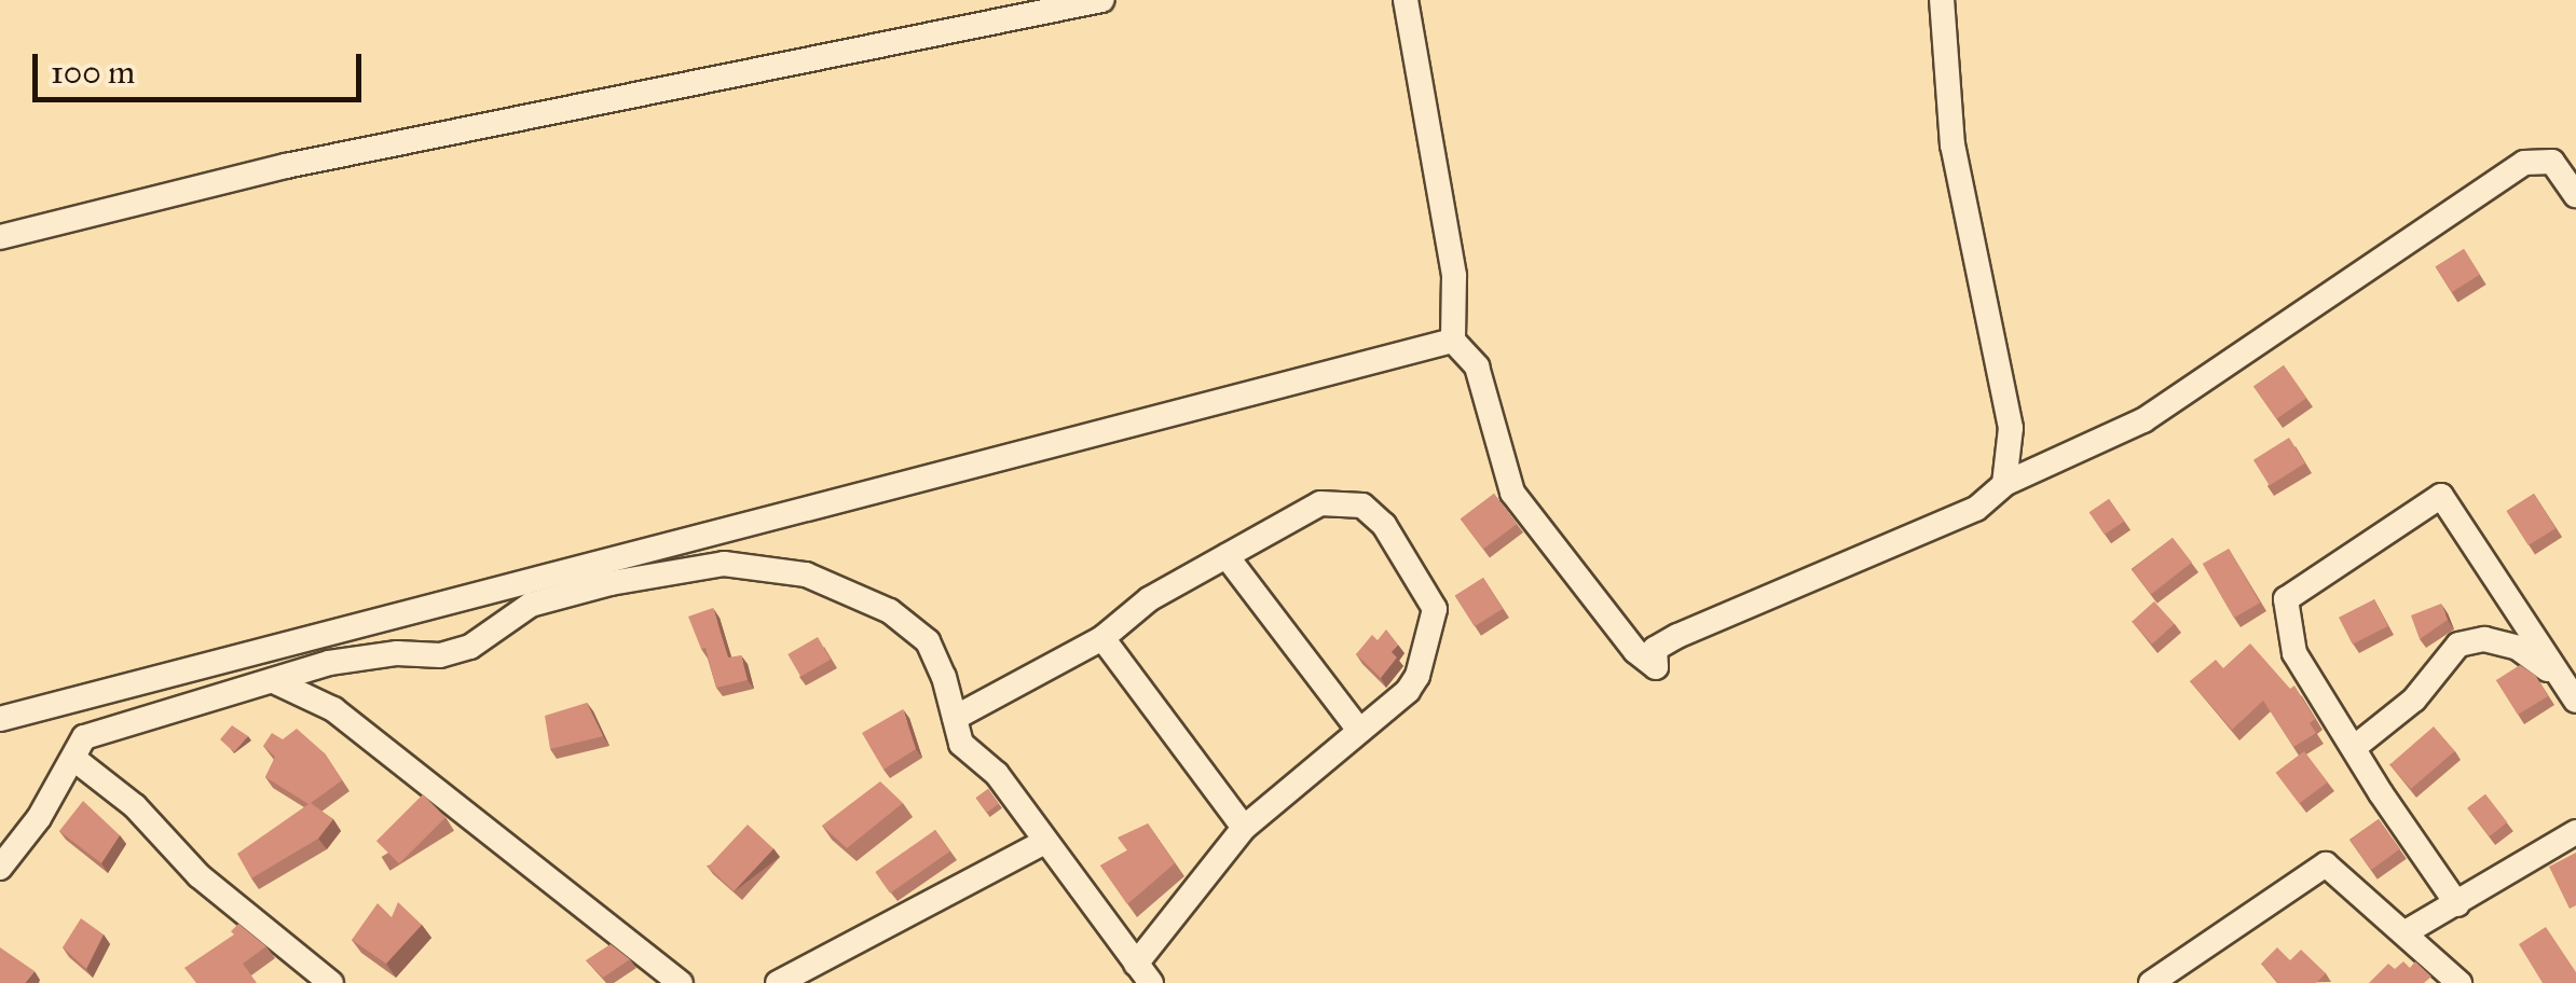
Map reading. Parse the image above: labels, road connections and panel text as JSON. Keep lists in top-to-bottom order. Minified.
{"scale_bar":"100 m"}
